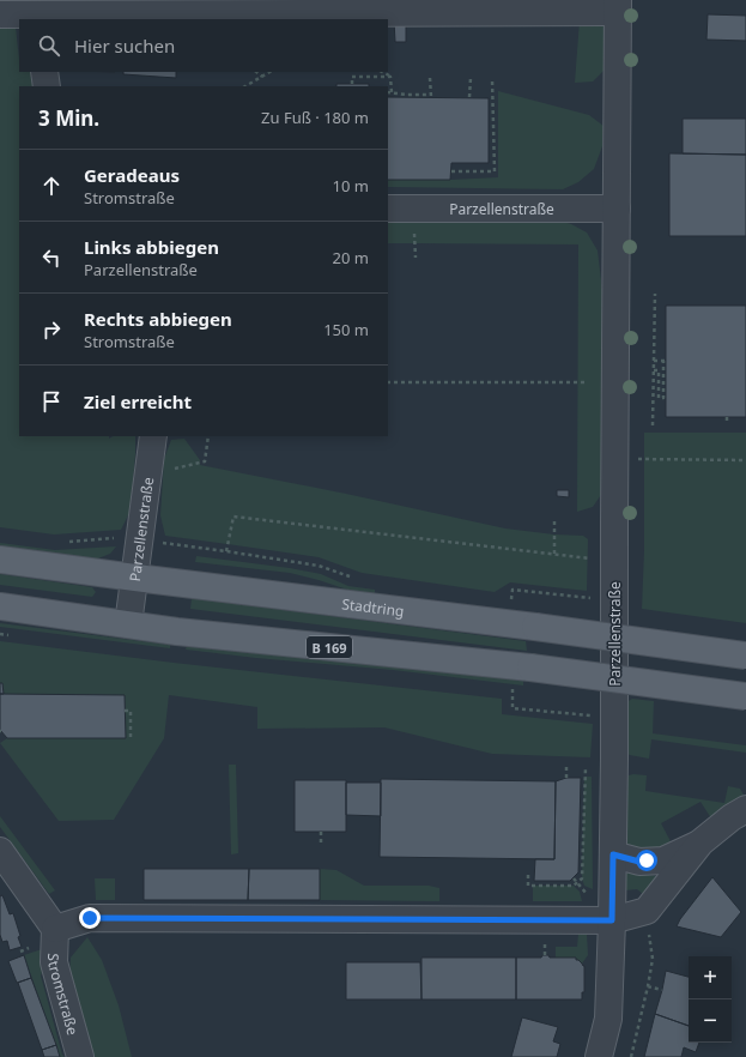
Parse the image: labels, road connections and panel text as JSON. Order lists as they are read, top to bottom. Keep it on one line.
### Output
{"streets":{"main road":["Stadtring","B 169"],"street":["Parzellenstraße","Stromstraße"]},"crossings":[["Parzellenstraße","Stadtring"],["Parzellenstraße","B 169"]],"page":{"search":"Hier suchen","heading":["3 Min.","Zu Fuß · 180 m"],"list":[["Geradeaus","Stromstraße","10 m"],["Links abbiegen","Parzellenstraße","20 m"],["Rechts abbiegen","Stromstraße","150 m"],"Ziel erreicht"],"map_buttons":["+","−"]}}
